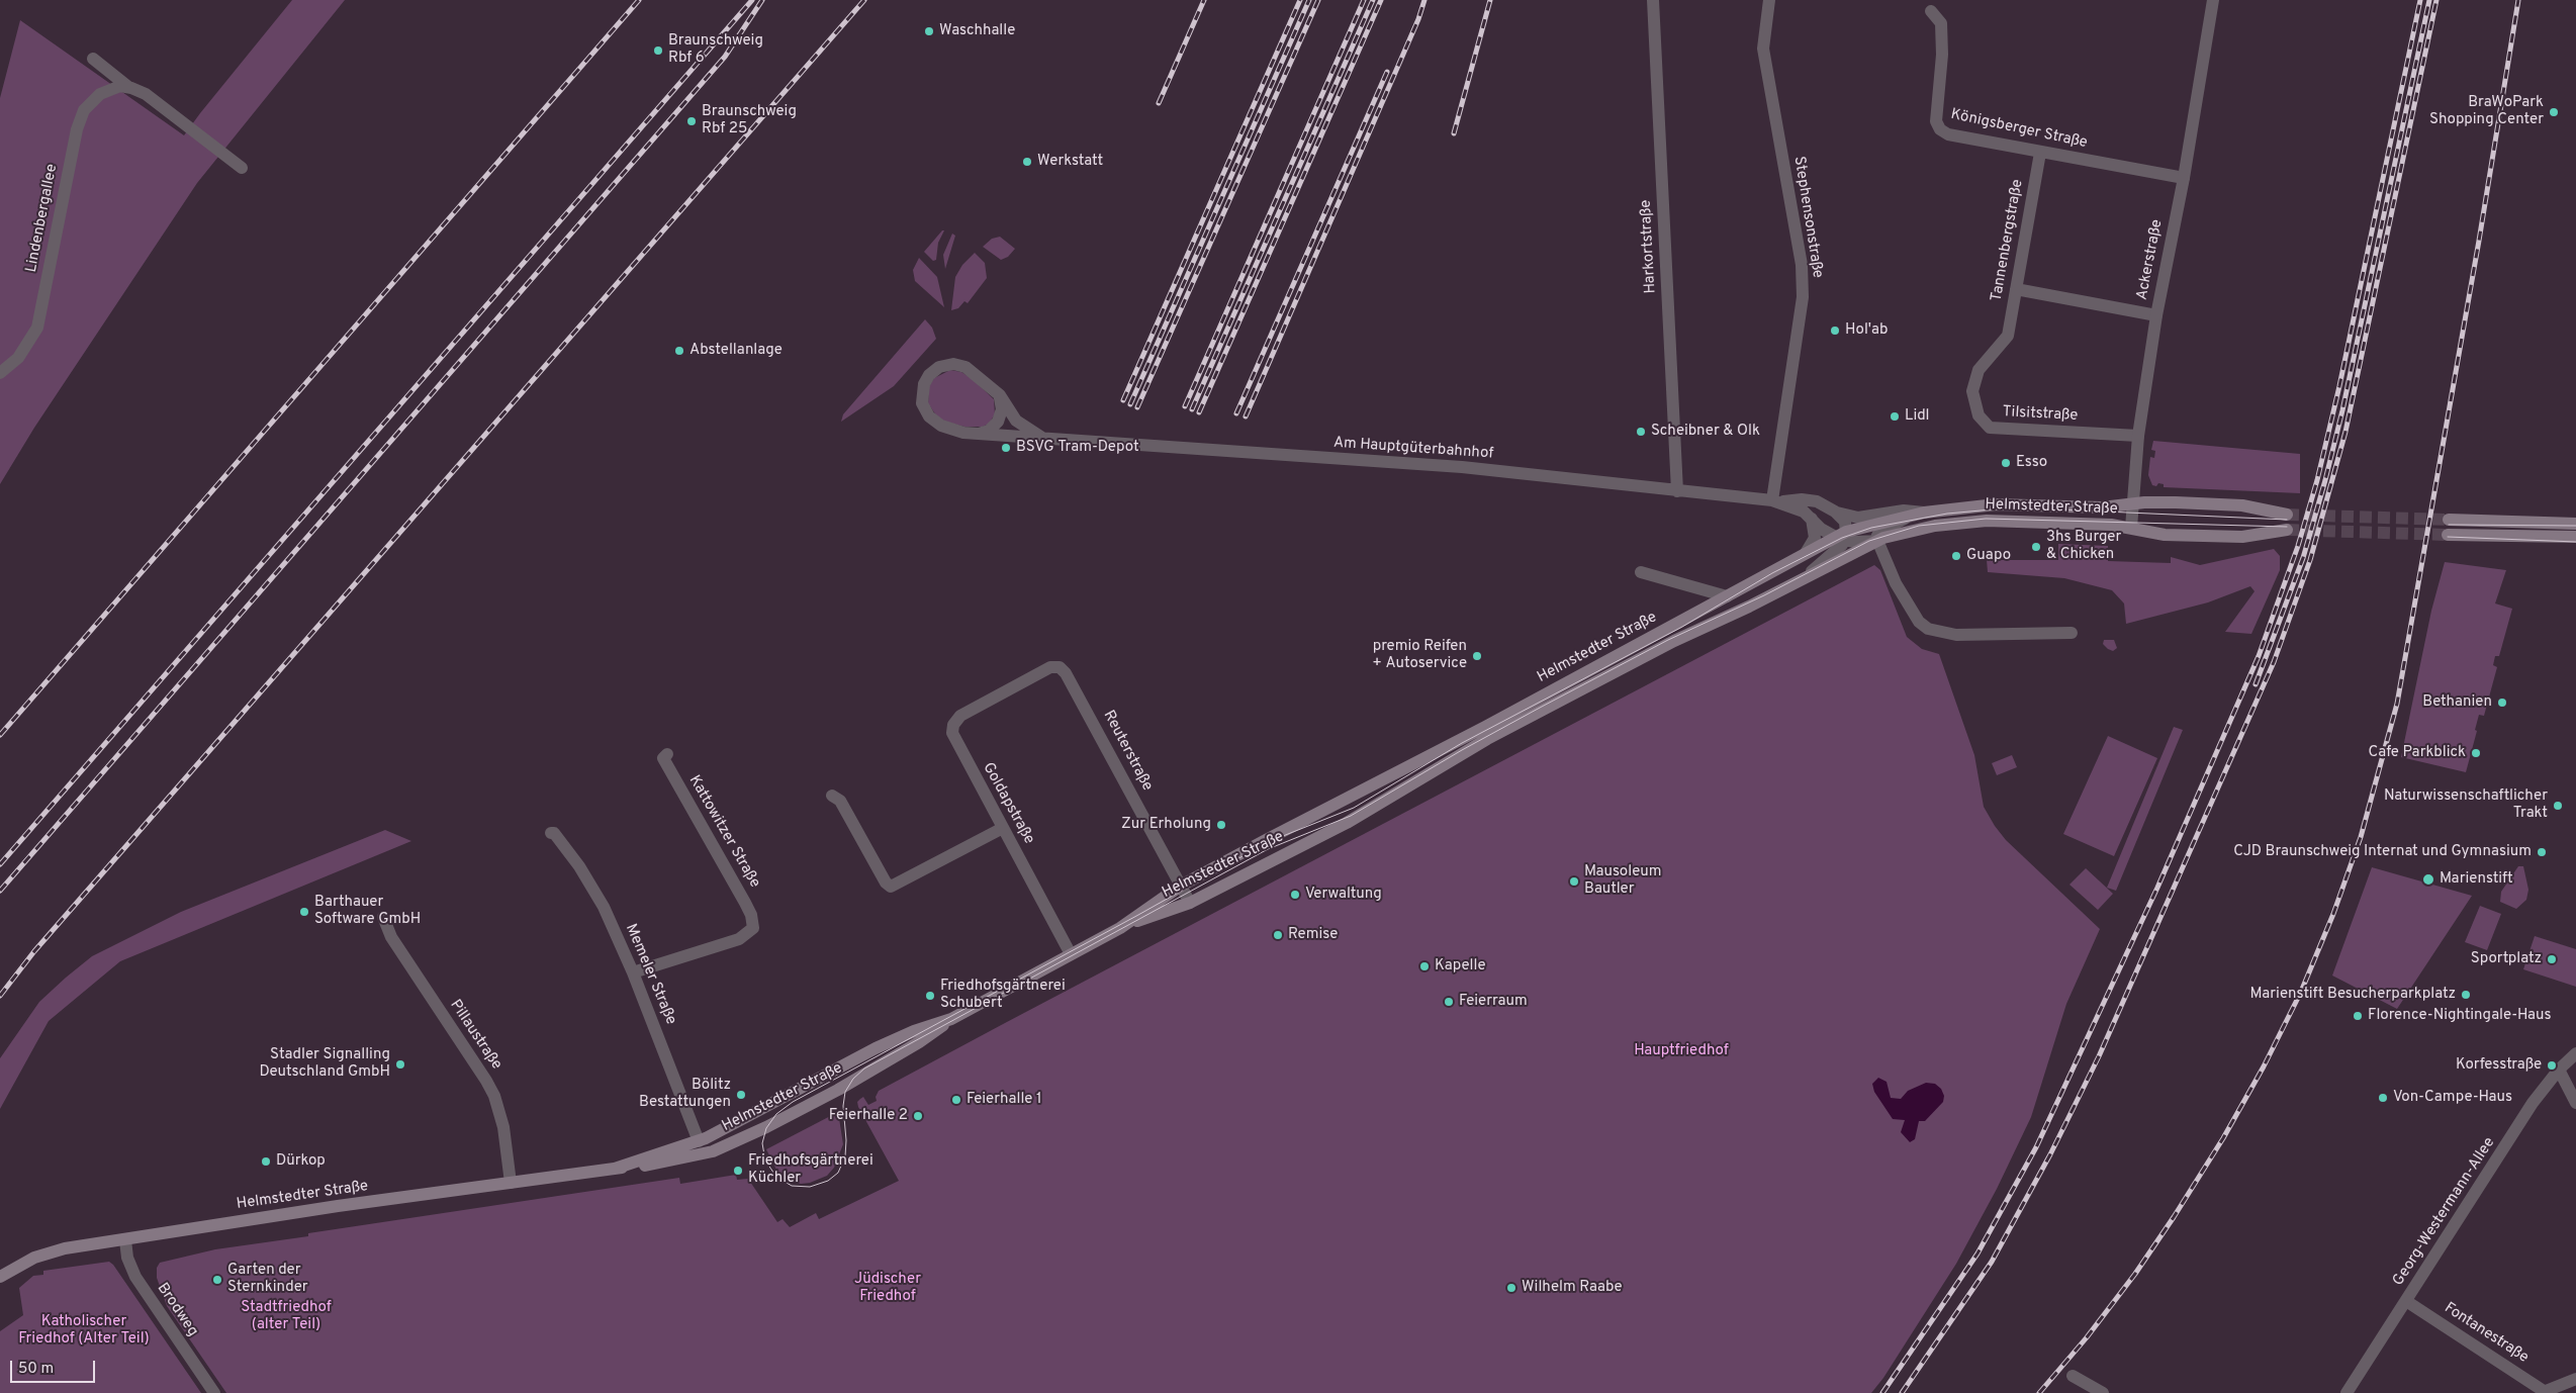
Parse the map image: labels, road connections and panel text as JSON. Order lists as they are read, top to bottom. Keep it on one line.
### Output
{"streets":{"main road":["Helmstedter Straße"],"street":["Königsberger Straße","Stephensonstraße","Lindenbergallee","Tannenbergstraße","Harkortstraße","Ackerstraße","Tilsitstraße","Am Hauptgüterbahnhof","Reuterstraße","Goldapstraße","Kattowitzer Straße","Memeler Straße","Pillaustraße","Georg-Westermann-Allee","Brodweg","Fontanestraße"]},"crossings":[["Königsberger Straße","Tannenbergstraße"],["Königsberger Straße","Ackerstraße"],["Stephensonstraße","Am Hauptgüterbahnhof"],["Tannenbergstraße","Tilsitstraße"],["Harkortstraße","Am Hauptgüterbahnhof"],["Ackerstraße","Tilsitstraße"],["Ackerstraße","Helmstedter Straße"],["Am Hauptgüterbahnhof","Helmstedter Straße"],["Helmstedter Straße","Reuterstraße"],["Helmstedter Straße","Goldapstraße"],["Helmstedter Straße","Memeler Straße"],["Helmstedter Straße","Pillaustraße"],["Helmstedter Straße","Brodweg"],["Reuterstraße","Goldapstraße"],["Kattowitzer Straße","Memeler Straße"],["Georg-Westermann-Allee","Fontanestraße"]],"parks":["Hauptfriedhof","Jüdischer Friedhof","Stadtfriedhof (alter Teil)","Katholischer Friedhof (Alter Teil)"],"places":["Waschhalle","Braunschweig Rbf 6","BraWoPark Shopping Center","Braunschweig Rbf 25","Werkstatt","Hol'ab","Abstellanlage","Lidl","Scheibner & Olk","BSVG Tram-Depot","Esso","3hs Burger & Chicken","Guapo","premio Reifen + Autoservice","Bethanien","Cafe Parkblick","Naturwissenschaftlicher Trakt","Zur Erholung","CJD Braunschweig Internat und Gymnasium","Marienstift","Mausoleum Bautler","Verwaltung","Barthauer Software GmbH","Remise","Sportplatz","Kapelle","Marienstift Besucherparkplatz","Friedhofsgärtnerei Schubert","Feierraum","Florence-Nightingale-Haus","Stadler Signalling Deutschland GmbH","Korfesstraße","Bölitz Bestattungen","Von-Campe-Haus","Feierhalle 1","Feierhalle 2","Dürkop","Friedhofsgärtnerei Küchler","Garten der Sternkinder","Wilhelm Raabe"],"scale_bar":"50 m"}
